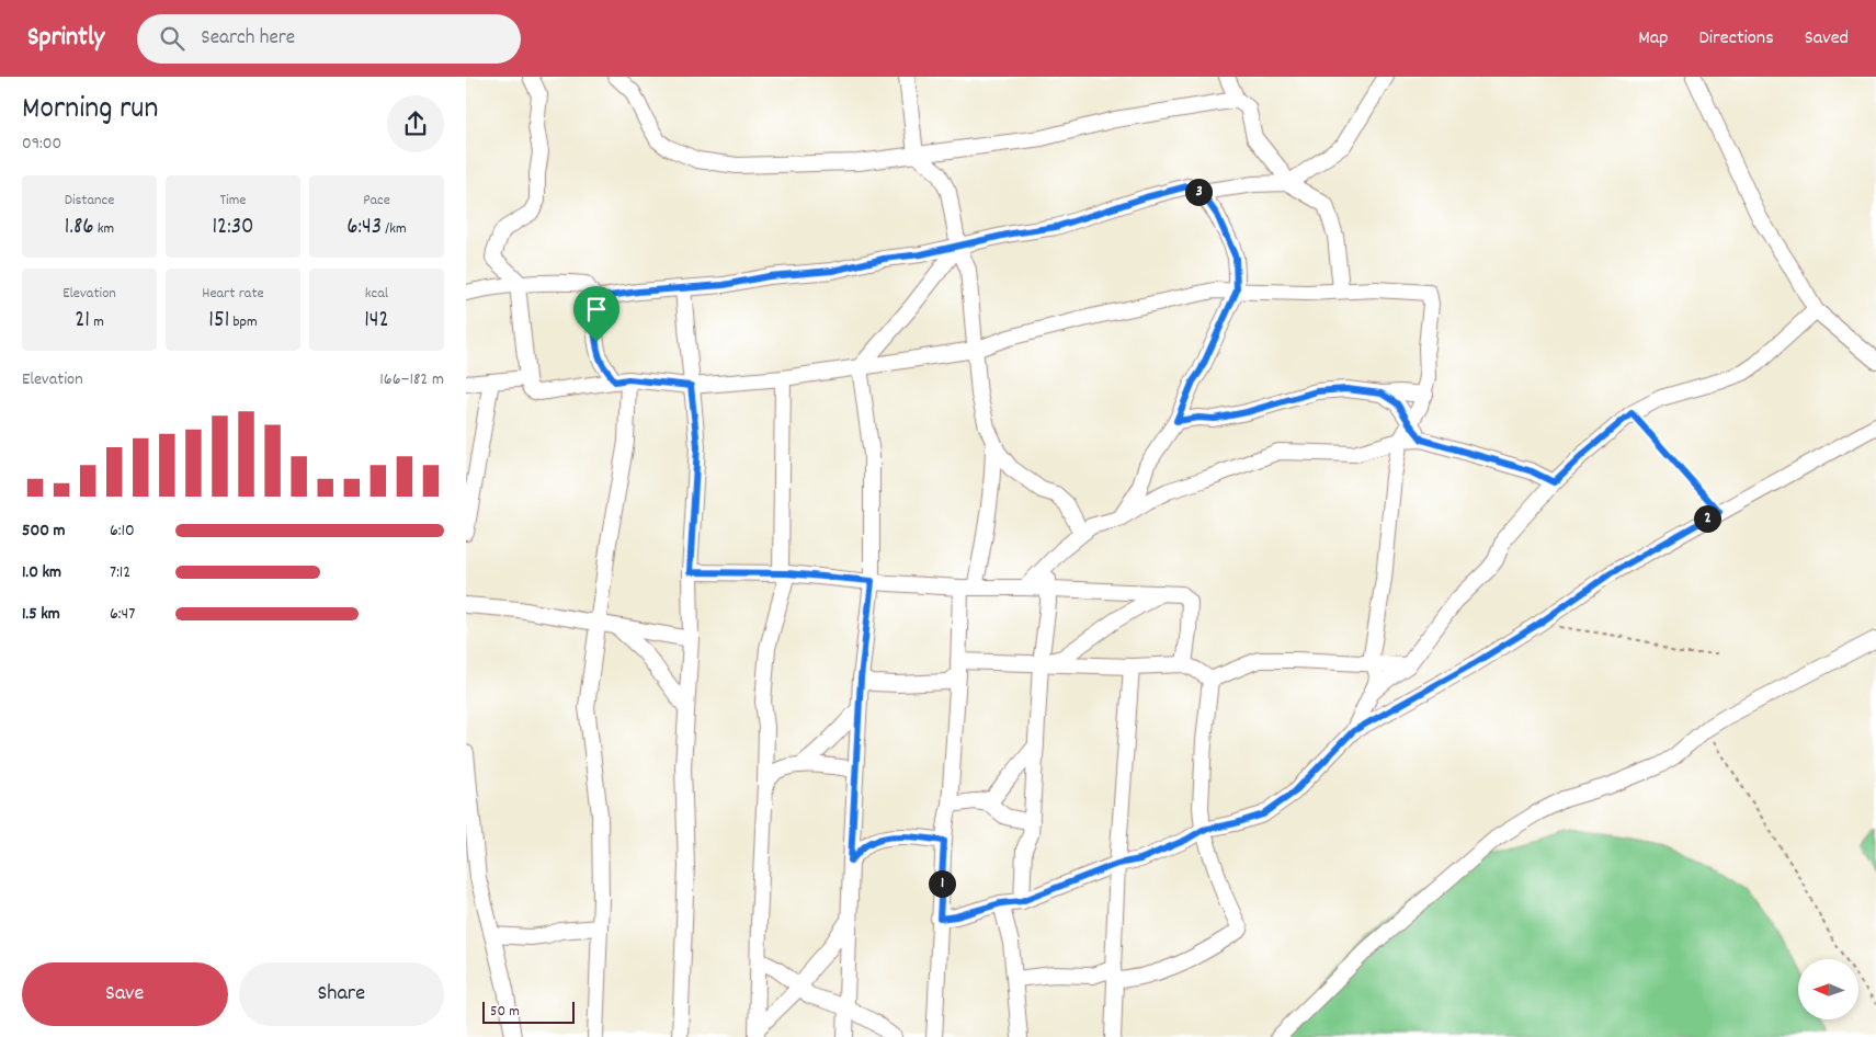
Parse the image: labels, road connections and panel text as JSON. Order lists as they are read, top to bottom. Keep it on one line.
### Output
{"scale_bar":"50 m","north":"left","page":{"header":"Sprintly","search":"Search here","nav":["Map","Directions","Saved"],"heading":["Morning run","09:00"],"stats":[["Distance","1.86 km"],["Time","12:30"],["Pace","6:43 /km"],["Elevation","21 m"],["Heart rate","151 bpm"],["kcal","142"]],"pins":["3","2","1"],"chart":["Elevation","166–182 m"],"list":[{"name":"500 m","note":"6:10"},{"name":"1.0 km","note":"7:12"},{"name":"1.5 km","note":"6:47"}],"buttons":["Save","Share"],"scale":"50 m"}}
